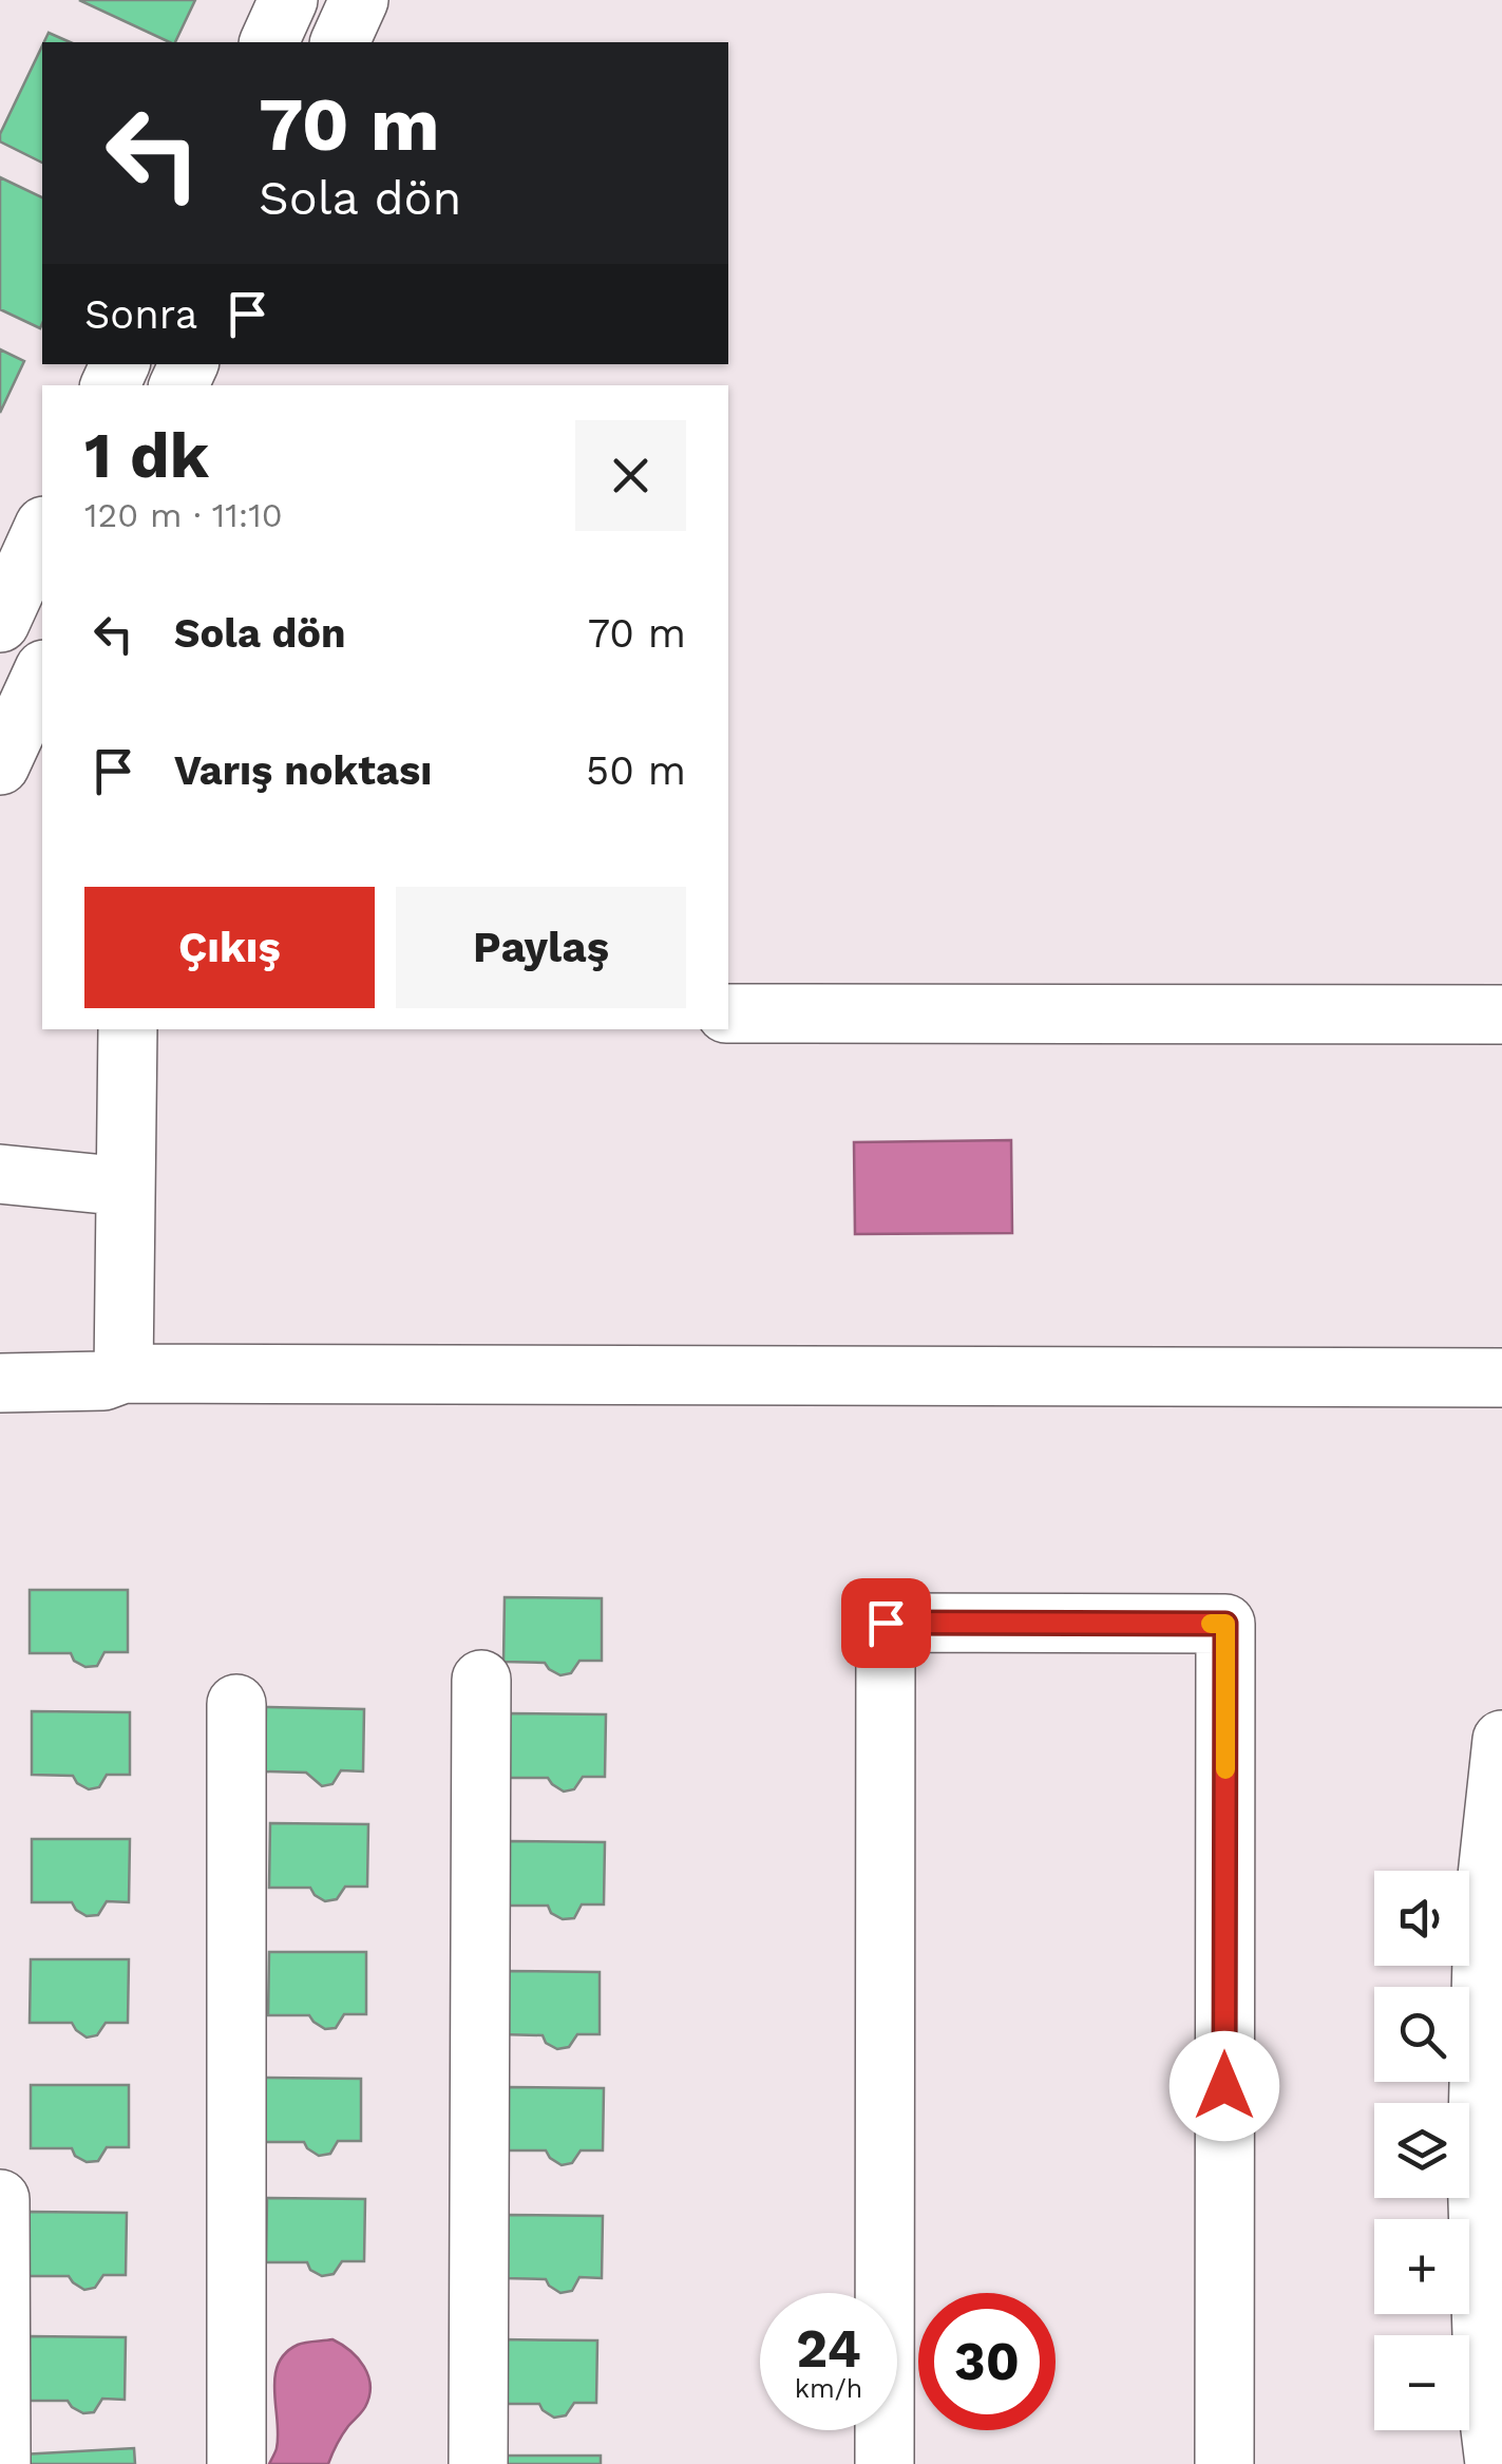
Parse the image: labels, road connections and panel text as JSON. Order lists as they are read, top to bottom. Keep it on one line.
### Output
{"page":{"turn":["70 m","Sola dön"],"then":"Sonra","heading":["1 dk","120 m · 11:10"],"list":[{"name":"Sola dön","value":"70 m"},{"name":"Varış noktası","value":"50 m"}],"buttons":["Çıkış","Paylaş"],"map_buttons":["+","−"],"speed":"24 km/h","limit":"30"}}
